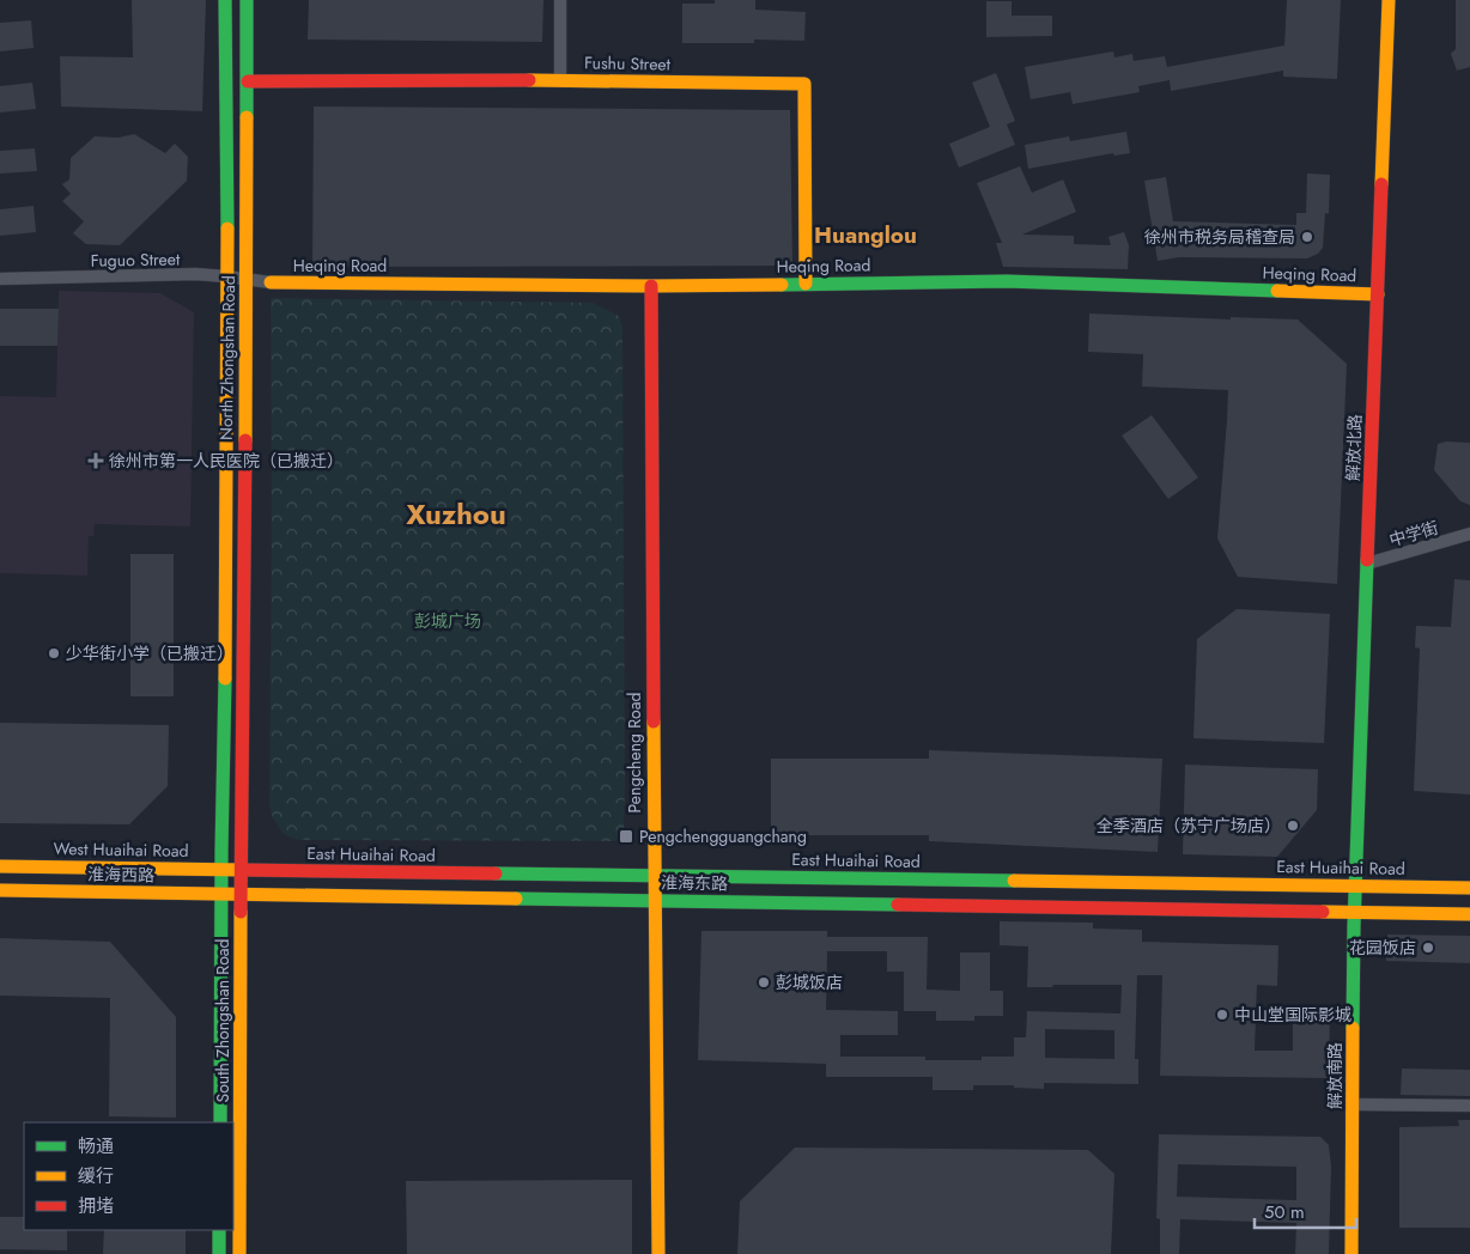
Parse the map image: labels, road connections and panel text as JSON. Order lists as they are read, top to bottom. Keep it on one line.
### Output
{"streets":{"main road":["Fushu Street","Heqing Road","North Zhongshan Road","解放北路","Pengcheng Road","West Huaihai Road","East Huaihai Road","淮海西路","淮海东路","South Zhongshan Road","解放南路"],"street":["Fuguo Street","中学街"]},"crossings":[["Fushu Street","Heqing Road"],["Fushu Street","North Zhongshan Road"],["Fuguo Street","Heqing Road"],["Fuguo Street","North Zhongshan Road"],["Heqing Road","解放北路"],["Heqing Road","Pengcheng Road"],["North Zhongshan Road","West Huaihai Road"],["North Zhongshan Road","East Huaihai Road"],["North Zhongshan Road","淮海西路"],["North Zhongshan Road","淮海东路"],["North Zhongshan Road","South Zhongshan Road"],["解放北路","中学街"],["解放北路","East Huaihai Road"],["解放北路","解放南路"],["Pengcheng Road","East Huaihai Road"],["Pengcheng Road","淮海东路"],["West Huaihai Road","East Huaihai Road"],["East Huaihai Road","解放南路"],["淮海西路","淮海东路"],["淮海西路","South Zhongshan Road"],["淮海东路","South Zhongshan Road"],["淮海东路","解放南路"]],"districts":["Huanglou","Xuzhou"],"parks":["彭城广场"],"places":{"other":["徐州市税务局稽查局","少华街小学（已搬迁）","全季酒店（苏宁广场店）","花园饭店","彭城饭店","中山堂国际影城"],"health":["徐州市第一人民医院（已搬迁）"],"transit":["Pengchengguangchang"]},"legend":["畅通","缓行","拥堵"],"scale_bar":"50 m"}
